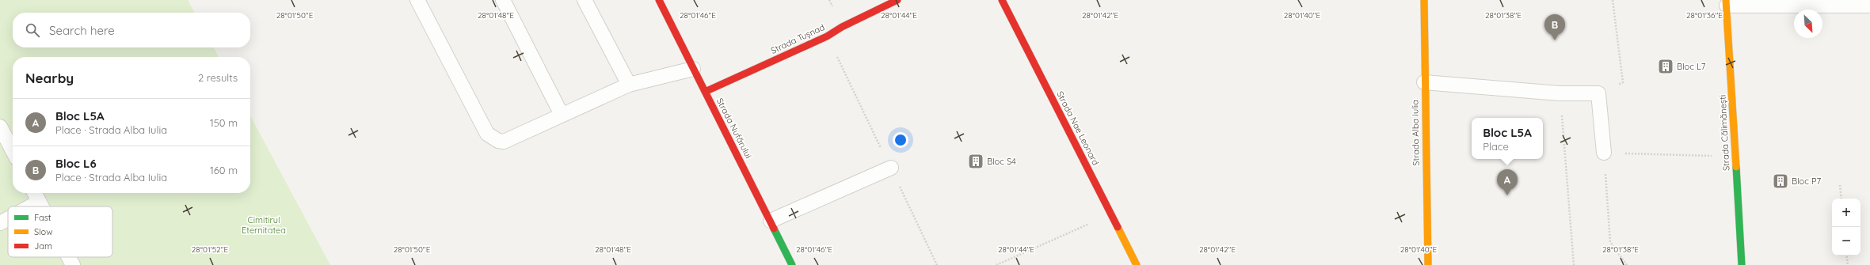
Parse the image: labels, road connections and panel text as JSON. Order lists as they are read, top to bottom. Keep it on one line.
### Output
{"streets":{"street":["Strada Tușnad","Strada Nufărului","Strada Nae Leonard","Strada Alba Iulia","Strada Călimănești"]},"crossings":[["Strada Tușnad","Strada Nufărului"]],"parks":["Cimitirul Eternitatea"],"places":{"building":["Bloc L7","Bloc S4","Bloc P7"]},"legend":["Fast","Slow","Jam"],"north":"bottom right","page":{"search":"Search here","pins":["B","A"],"heading":["Nearby","2 results"],"list":[{"mark":"A","name":"Bloc L5A","note":"Place · Strada Alba Iulia","value":"150 m"},{"mark":"B","name":"Bloc L6","note":"Place · Strada Alba Iulia","value":"160 m"}],"popup":["Bloc L5A","Place"],"map_buttons":["+","−"]},"coordinates":["28°01'38\"E","28°01'36\"E","28°01'50\"E","28°01'48\"E","28°01'46\"E","28°01'44\"E","28°01'42\"E","28°01'40\"E","28°01'52\"E"]}
